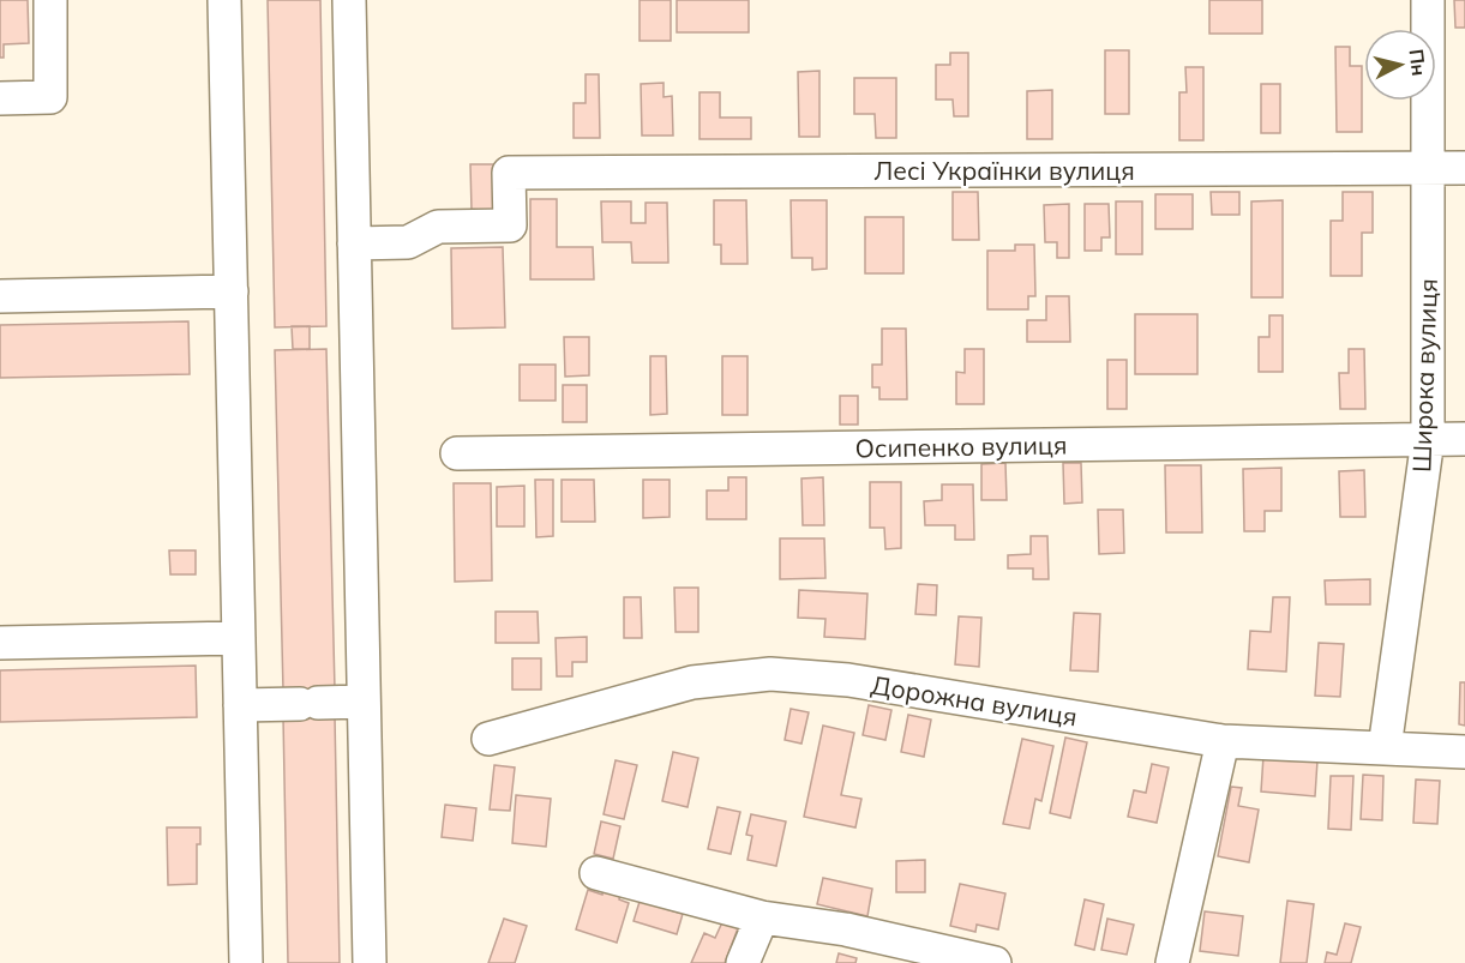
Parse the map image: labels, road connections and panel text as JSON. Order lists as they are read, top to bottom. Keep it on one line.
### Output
{"streets":{"street":["Лесі Українки вулиця","Широка вулиця","Осипенко вулиця","Дорожна вулиця"]},"crossings":[["Лесі Українки вулиця","Широка вулиця"],["Широка вулиця","Осипенко вулиця"],["Широка вулиця","Дорожна вулиця"]],"north":"right"}
